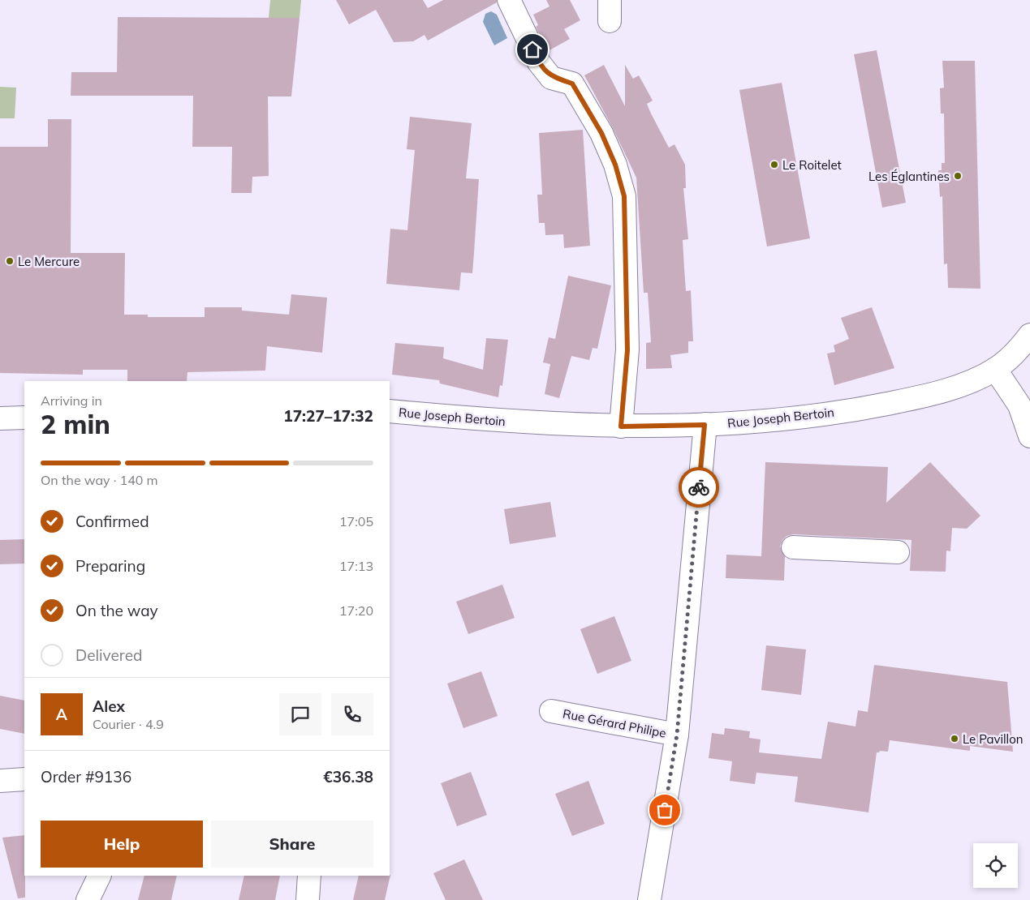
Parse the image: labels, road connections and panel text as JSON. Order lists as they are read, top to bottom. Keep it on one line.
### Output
{"streets":{"street":["Rue Joseph Bertoin","Rue Gérard Philipe"]},"crossings":[["Rue Joseph Bertoin","Rue Gérard Philipe"]],"places":["Le Roitelet","Les Églantines","Le Mercure","Le Pavillon"],"page":{"heading":["2 min","Arriving in","17:27–17:32"],"panel":["Alex","Courier · 4.9","Order #9136","€36.38"],"bar":"On the way · 140 m","list":[["Confirmed","17:05"],["Preparing","17:13"],["On the way","17:20"],"Delivered"],"round":"A","buttons":["Help","Share"]}}
